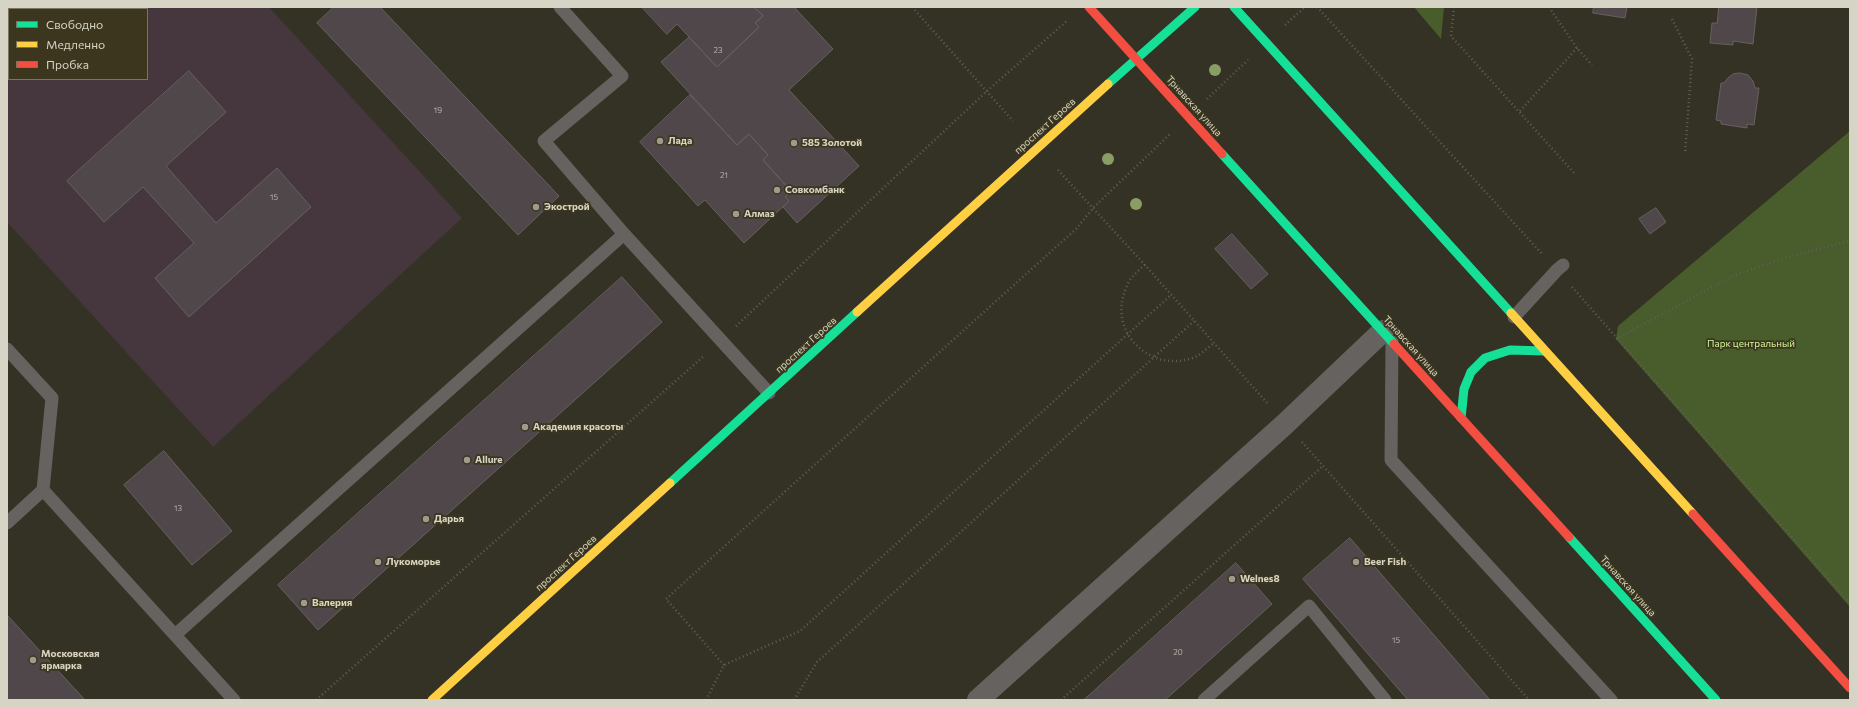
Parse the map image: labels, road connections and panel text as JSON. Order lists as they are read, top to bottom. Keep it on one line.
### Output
{"streets":{"main road":["Трнавская улица","проспект Героев"]},"crossings":[["Трнавская улица","проспект Героев"]],"parks":["Парк центральный"],"places":["Лада","585 Золотой","Совкомбанк","Экострой","Алмаз","Академия красоты","Allure","Дарья","Лукоморье","Beer Fish","Welnes8","Валерия","Московская ярмарка"],"house_numbers":["23","19","21","15","13","15","20"],"legend":["Свободно","Медленно","Пробка"]}
